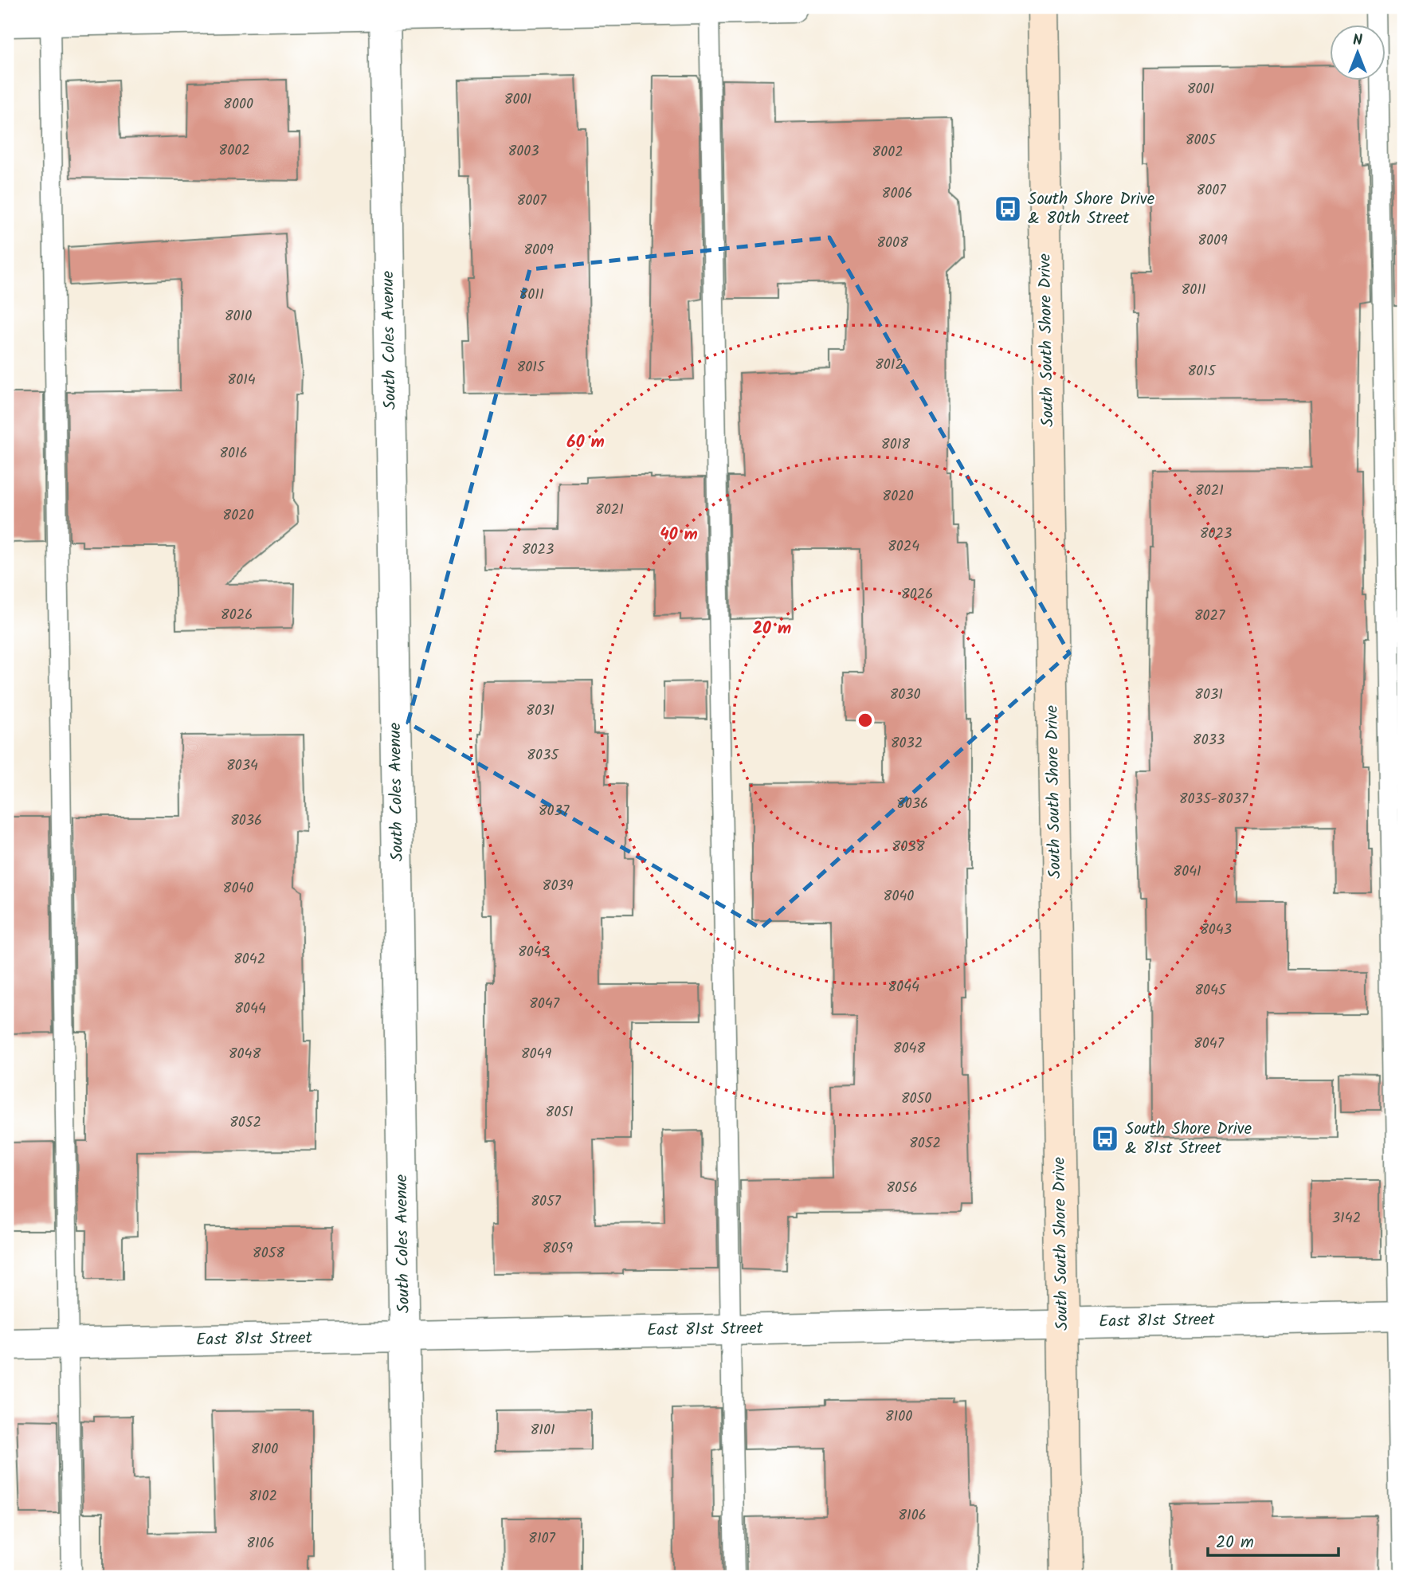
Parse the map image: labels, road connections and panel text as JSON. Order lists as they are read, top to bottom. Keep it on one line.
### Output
{"streets":{"street":["South Coles Avenue","South South Shore Drive","East 81st Street"]},"crossings":[["South Coles Avenue","East 81st Street"],["South South Shore Drive","East 81st Street"]],"places":{"bus stop":["South Shore Drive & 80th Street","South Shore Drive & 81st Street"]},"house_numbers":["8001","8001","8000","8005","8002","8003","8002","8007","8006","8007","8009","8008","8009","8011","8011","8010","8012","8015","8015","8014","8018","8016","8021","8020","8021","8020","8023","8024","8023","8026","8026","8027","8030","8031","8031","8033","8032","8035","8034","8035-8037","8036","8037","8036","8038","8041","8039","8040","8040","8043","8043","8042","8044","8045","8047","8044","8047","8048","8048","8049","8050","8051","8052","8052","8056","8057","3142","8059","8058","8100","8101","8100","8102","8106","8107","8106"],"scale_bar":"20 m","north":"top","rings":["60 m","40 m","20 m"]}
